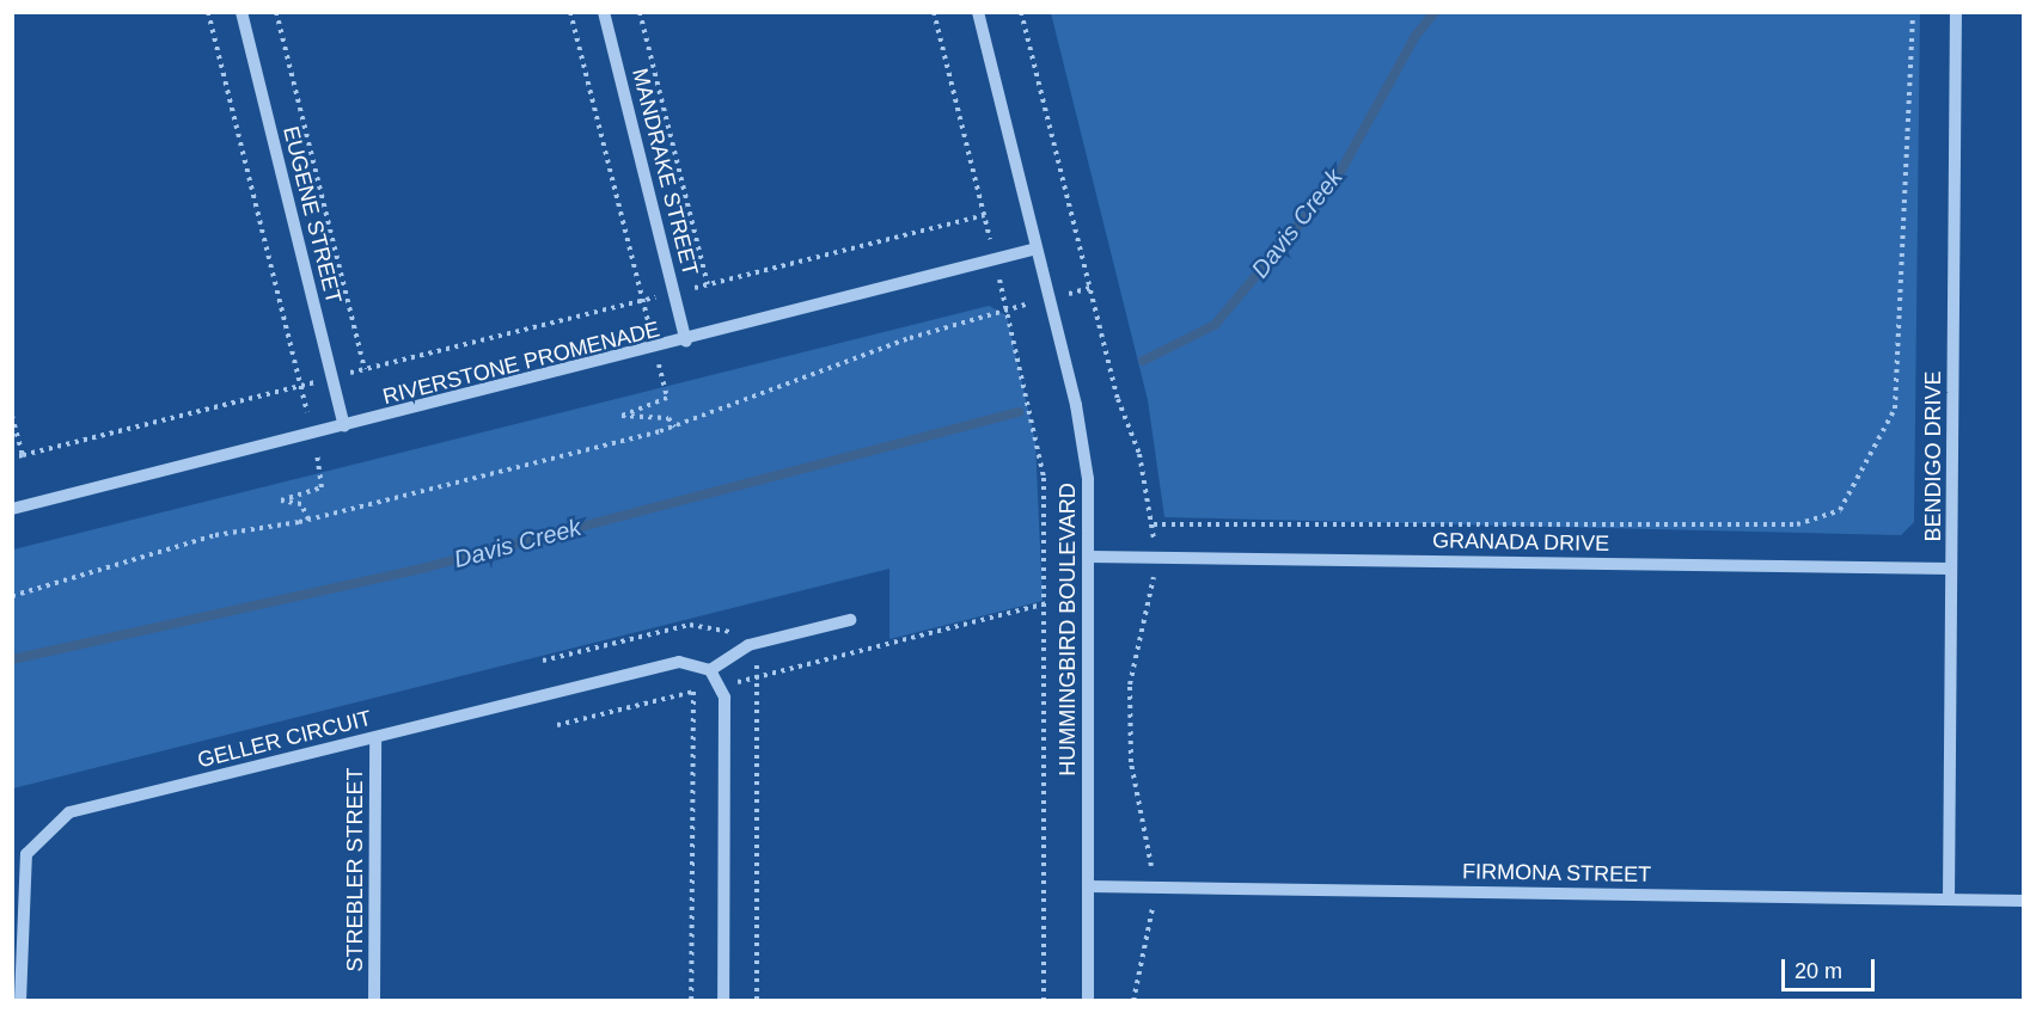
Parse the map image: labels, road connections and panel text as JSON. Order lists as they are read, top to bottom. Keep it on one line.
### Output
{"streets":{"street":["MANDRAKE STREET","EUGENE STREET","RIVERSTONE PROMENADE","BENDIGO DRIVE","GRANADA DRIVE","HUMMINGBIRD BOULEVARD","GELLER CIRCUIT","STREBLER STREET","FIRMONA STREET"]},"crossings":[["MANDRAKE STREET","RIVERSTONE PROMENADE"],["EUGENE STREET","RIVERSTONE PROMENADE"],["RIVERSTONE PROMENADE","HUMMINGBIRD BOULEVARD"],["BENDIGO DRIVE","GRANADA DRIVE"],["BENDIGO DRIVE","FIRMONA STREET"],["GRANADA DRIVE","HUMMINGBIRD BOULEVARD"],["HUMMINGBIRD BOULEVARD","FIRMONA STREET"],["GELLER CIRCUIT","STREBLER STREET"]],"water":["Davis Creek"],"scale_bar":"20 m"}
